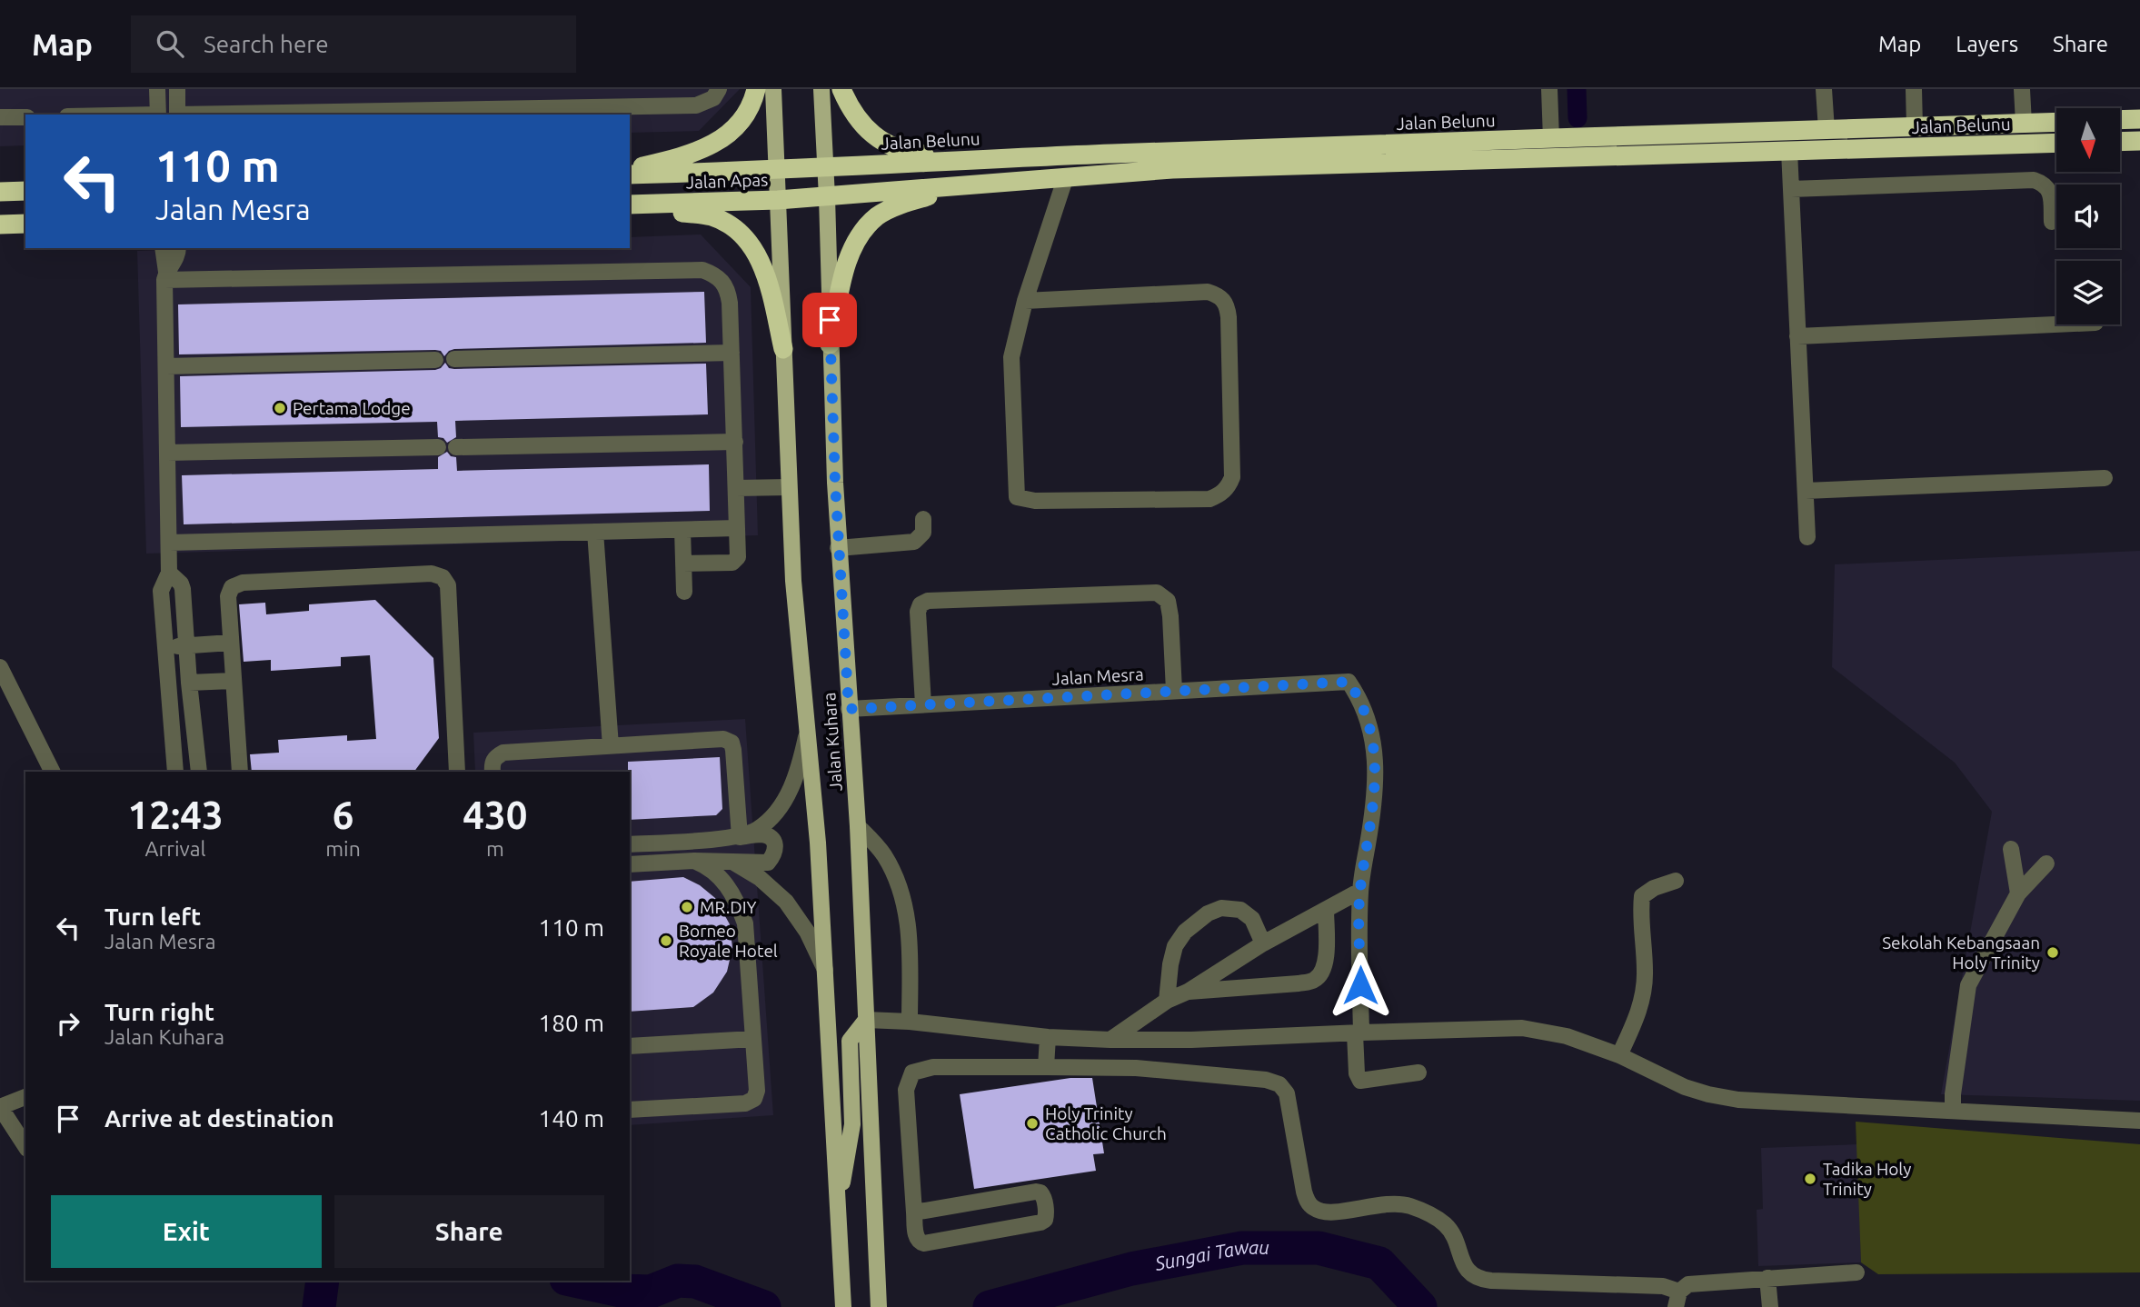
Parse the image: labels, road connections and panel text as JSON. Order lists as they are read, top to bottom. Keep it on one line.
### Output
{"streets":{"highway":["Jalan Belunu","Jalan Apas"],"main road":["Jalan Kuhara"],"street":["Jalan Mesra"]},"crossings":[["Jalan Belunu","Jalan Apas"],["Jalan Belunu","Jalan Kuhara"],["Jalan Apas","Jalan Kuhara"],["Jalan Mesra","Jalan Kuhara"]],"water":["Sungai Tawau"],"places":["Pertama Lodge","MR.DIY","Borneo Royale Hotel","Sekolah Kebangsaan Holy Trinity","Holy Trinity Catholic Church","Tadika Holy Trinity"],"north":"bottom","page":{"header":"Map","search":"Search here","nav":["Map","Layers","Share"],"turn":["110 m","Jalan Mesra"],"eta":["12:43","Arrival","6","min","430","m"],"list":[{"name":"Turn left","note":"Jalan Mesra","value":"110 m"},{"name":"Turn right","note":"Jalan Kuhara","value":"180 m"},{"name":"Arrive at destination","value":"140 m"}],"buttons":["Exit","Share"]}}
